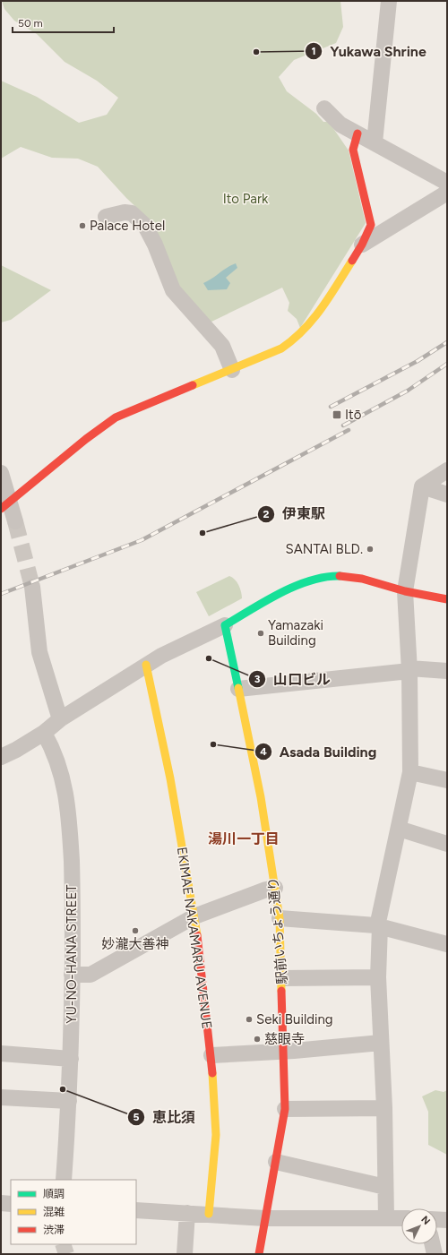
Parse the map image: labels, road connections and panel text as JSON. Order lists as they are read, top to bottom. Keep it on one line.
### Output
{"streets":{"street":["駅前いちょう通り","EKIMAE NAKAMARU AVENUE","YU-NO-HANA STREET"]},"districts":["湯川一丁目"],"parks":["Ito Park"],"places":{"other":["Yukawa Shrine","Palace Hotel","伊東駅","SANTAI BLD.","Yamazaki Building","山口ビル","Asada Building","妙瀧大善神","Seki Building","慈眼寺","恵比須"],"transit":["Itō"]},"legend":["順調","混雑","渋滞"],"scale_bar":"50 m","north":"top right"}
